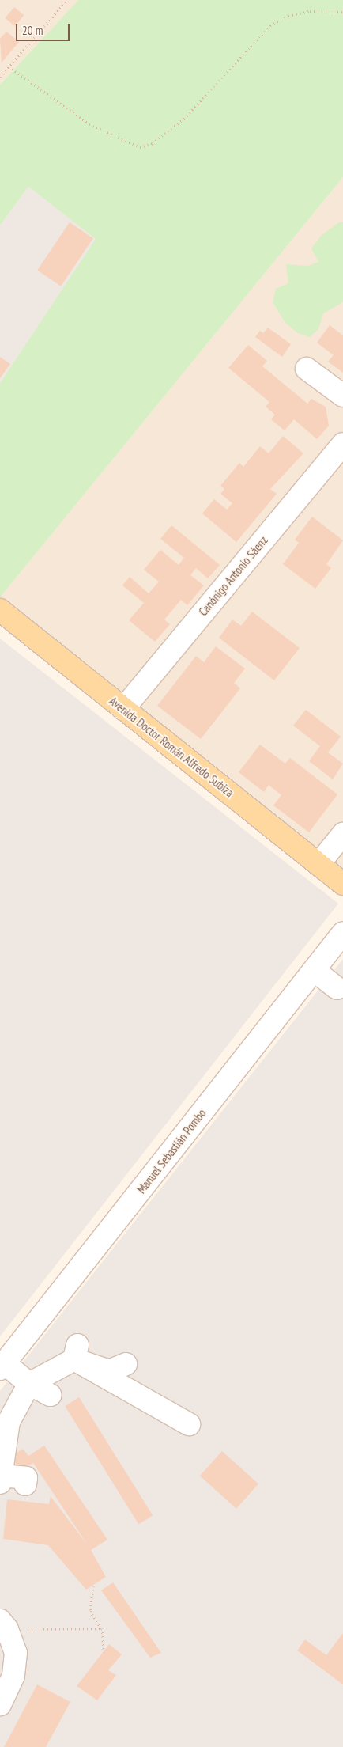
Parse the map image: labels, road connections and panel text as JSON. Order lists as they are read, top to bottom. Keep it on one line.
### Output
{"streets":{"main road":["Avenida Doctor Román Alfredo Subiza"],"street":["Canónigo Antonio Sáenz","Manuel Sebastián Pombo"]},"crossings":[["Canónigo Antonio Sáenz","Avenida Doctor Román Alfredo Subiza"]],"scale_bar":"20 m"}
